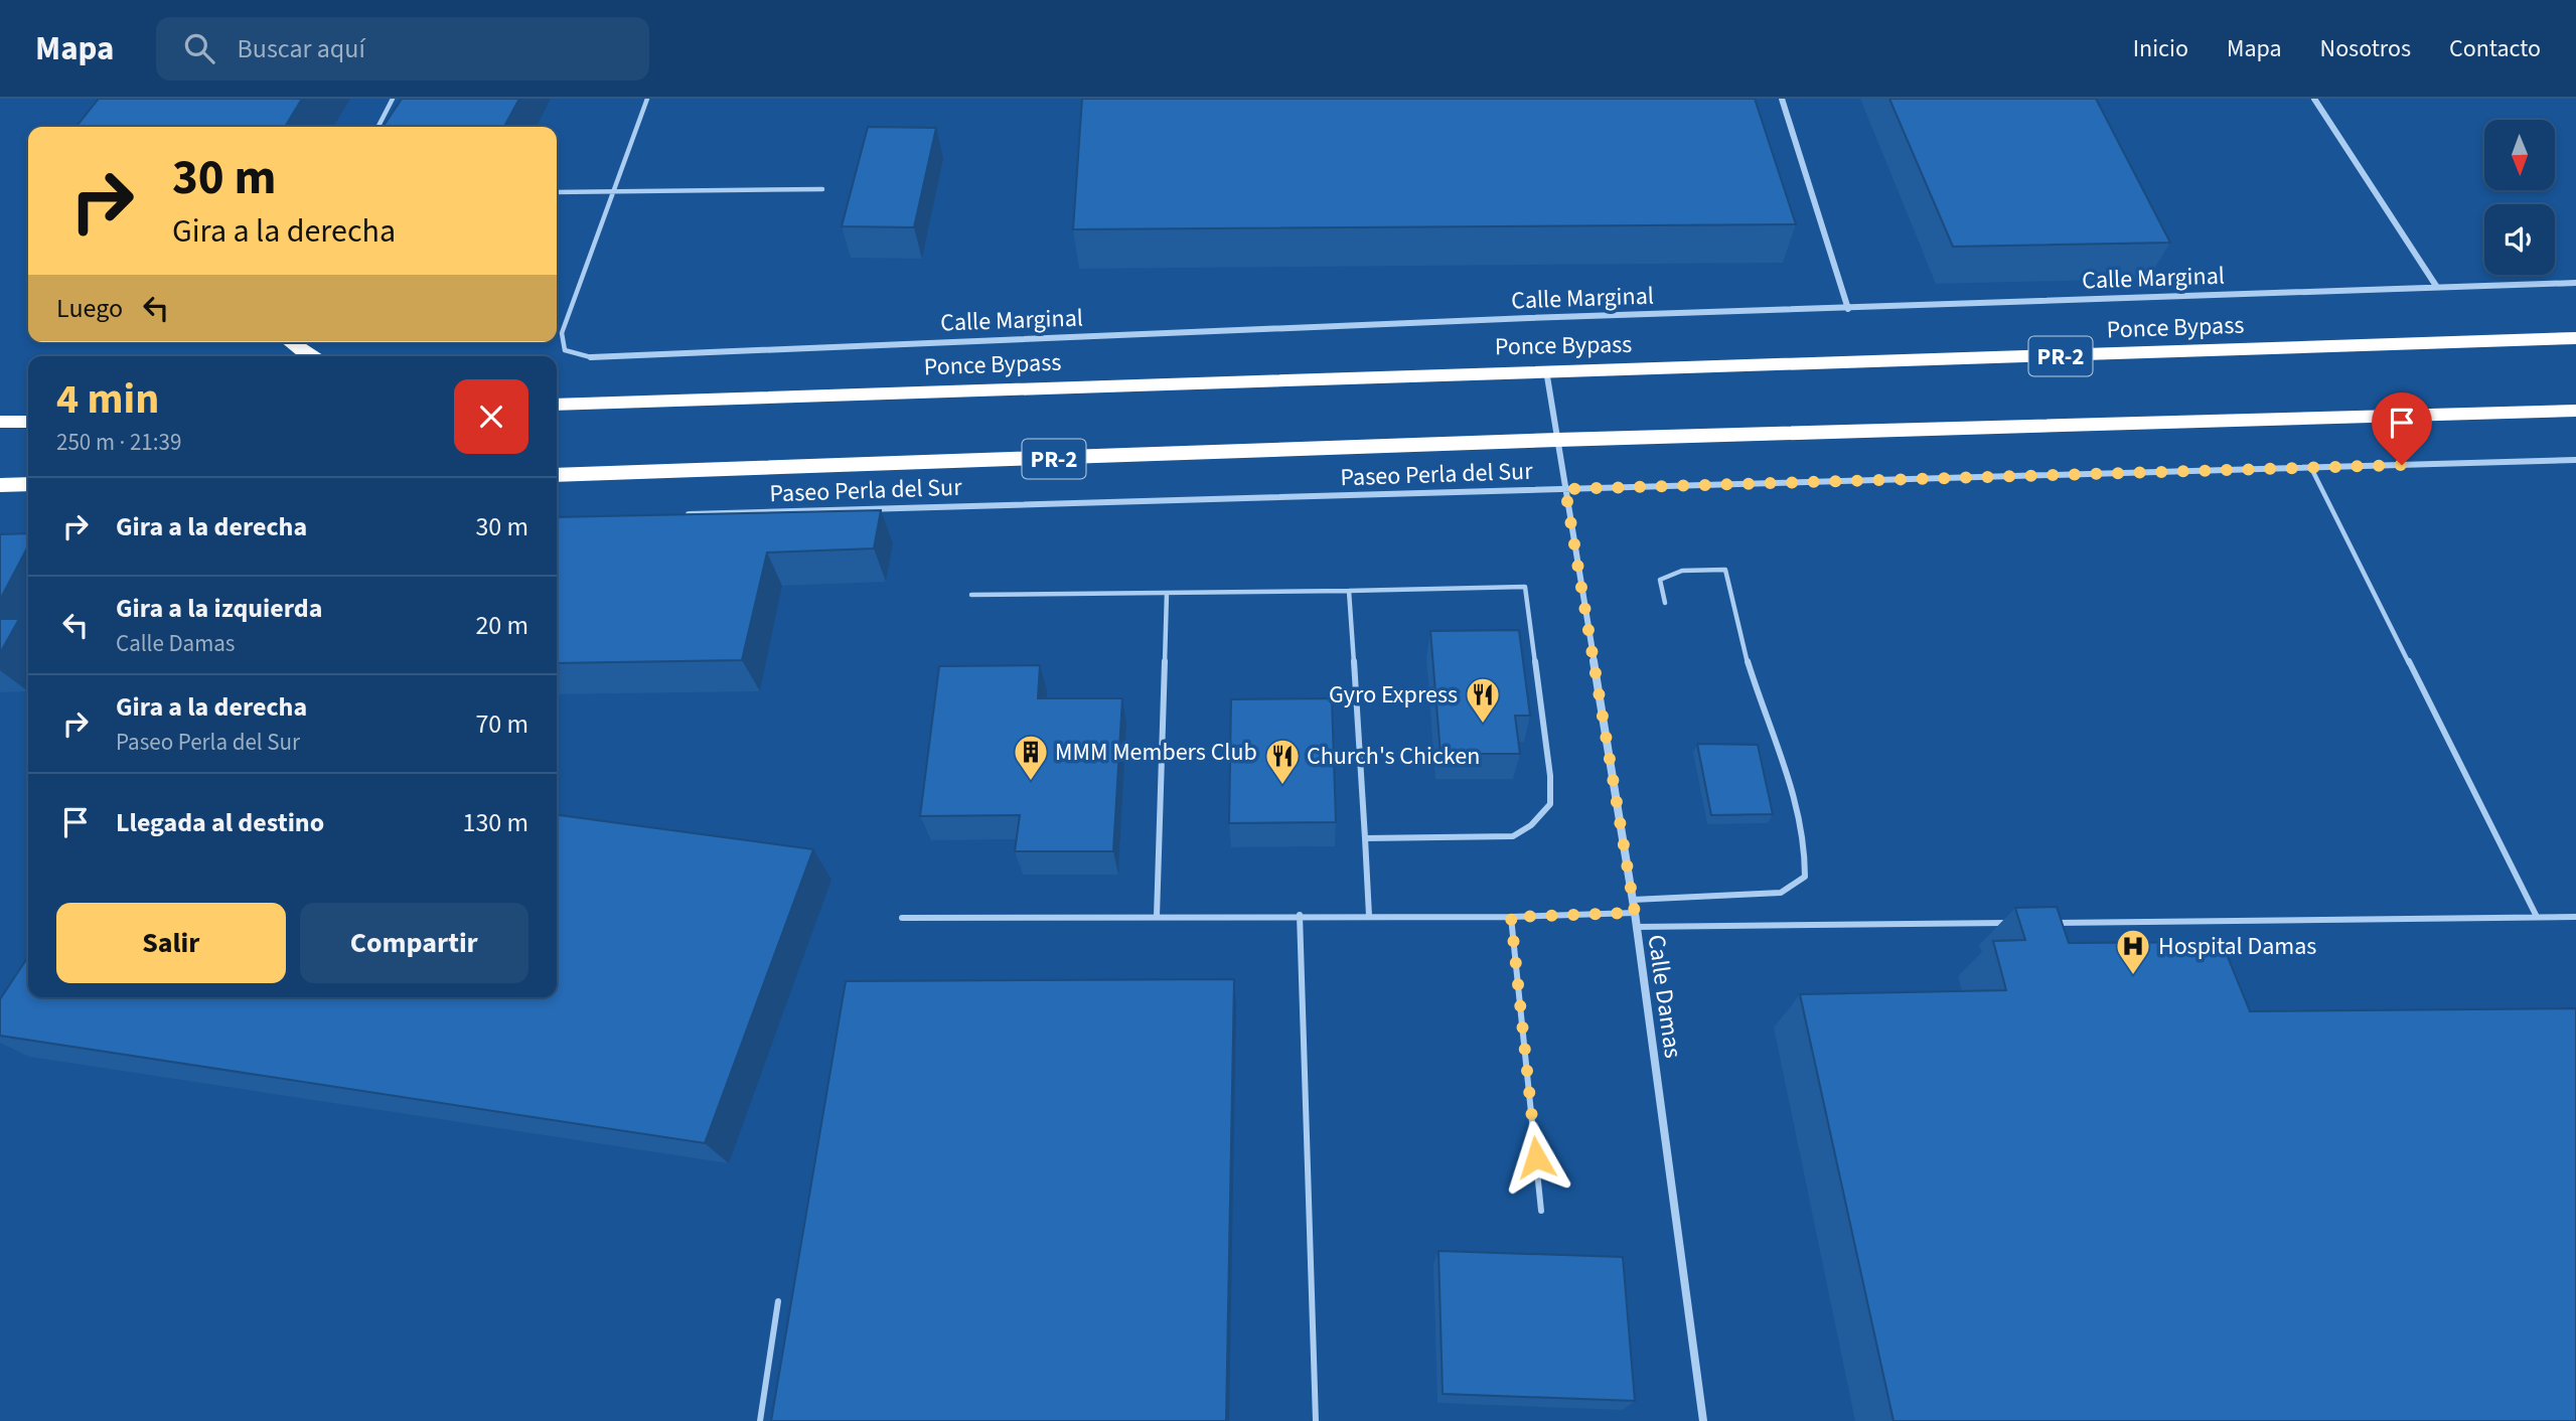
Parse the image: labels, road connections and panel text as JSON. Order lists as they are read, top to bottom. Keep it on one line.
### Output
{"streets":{"highway":["Ponce Bypass","PR-2"],"street":["Calle Marginal","Paseo Perla del Sur","Calle Damas"]},"crossings":[["Ponce Bypass","Calle Damas"],["PR-2","Calle Damas"],["Paseo Perla del Sur","Calle Damas"]],"places":{"restaurant":["Gyro Express","Church's Chicken"],"building":["MMM Members Club"],"hospital":["Hospital Damas"]},"north":"bottom","page":{"header":"Mapa","search":"Buscar aquí","nav":["Inicio","Mapa","Nosotros","Contacto"],"turn":["30 m","Gira a la derecha"],"then":"Luego","heading":["4 min","250 m · 21:39"],"list":[{"name":"Gira a la derecha","value":"30 m"},{"name":"Gira a la izquierda","note":"Calle Damas","value":"20 m"},{"name":"Gira a la derecha","note":"Paseo Perla del Sur","value":"70 m"},{"name":"Llegada al destino","value":"130 m"}],"buttons":["Salir","Compartir"]}}
